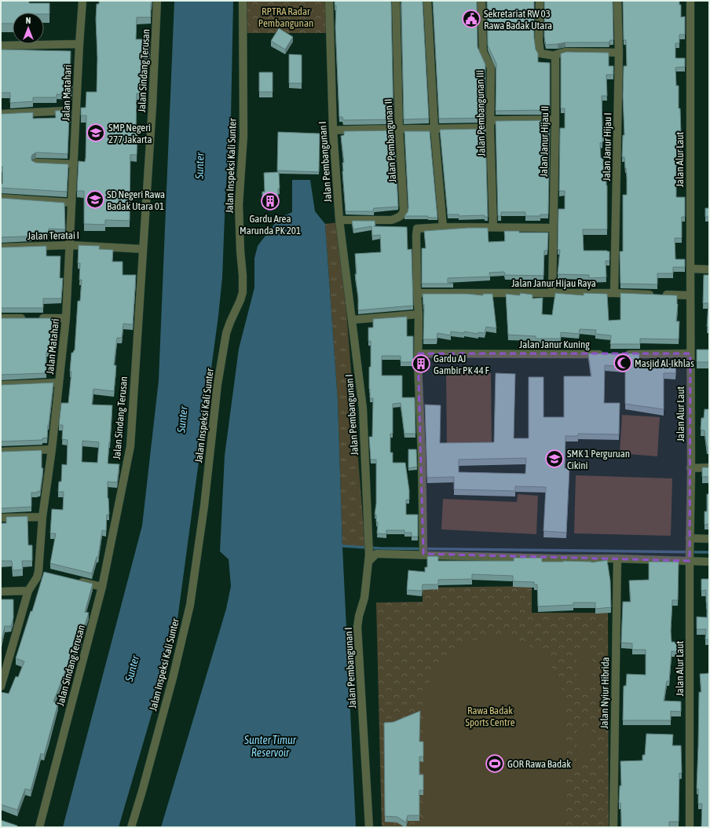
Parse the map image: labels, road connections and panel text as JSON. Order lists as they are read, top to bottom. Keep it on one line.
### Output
{"streets":{"street":["Jalan Sindang Terusan","Jalan Matahari","Jalan Pembangunan III","Jalan Pembangunan II","Jalan Janur Hijau II","Jalan Janur Hijau I","Jalan Alur Laut","Jalan Pembangunan I","Jalan Inspeksi Kali Sunter","Jalan Teratai I","Jalan Janur Hijau Raya","Jalan Janur Kuning","Jalan Nyiur Hibrida"]},"crossings":[["Jalan Sindang Terusan","Jalan Teratai I"],["Jalan Matahari","Jalan Teratai I"],["Jalan Pembangunan II","Jalan Pembangunan I"],["Jalan Janur Hijau II","Jalan Janur Hijau Raya"],["Jalan Janur Hijau I","Jalan Janur Hijau Raya"],["Jalan Alur Laut","Jalan Janur Hijau Raya"]],"water":["Sunter","Sunter Timur Reservoir"],"parks":["RPTRA Radar Pembangunan","Rawa Badak Sports Centre"],"places":{"public building":["Sekretariat RW 03 Rawa Badak Utara"],"school or university":["SMP Negeri 277 Jakarta","SD Negeri Rawa Badak Utara 01","SMK 1 Perguruan Cikini"],"building":["Gardu Area Marunda PK 201","Gardu AJ Gambir PK 44 F"],"mosque":["Masjid Al-Ikhlas"],"sports":["GOR Rawa Badak"]},"north":"top"}
